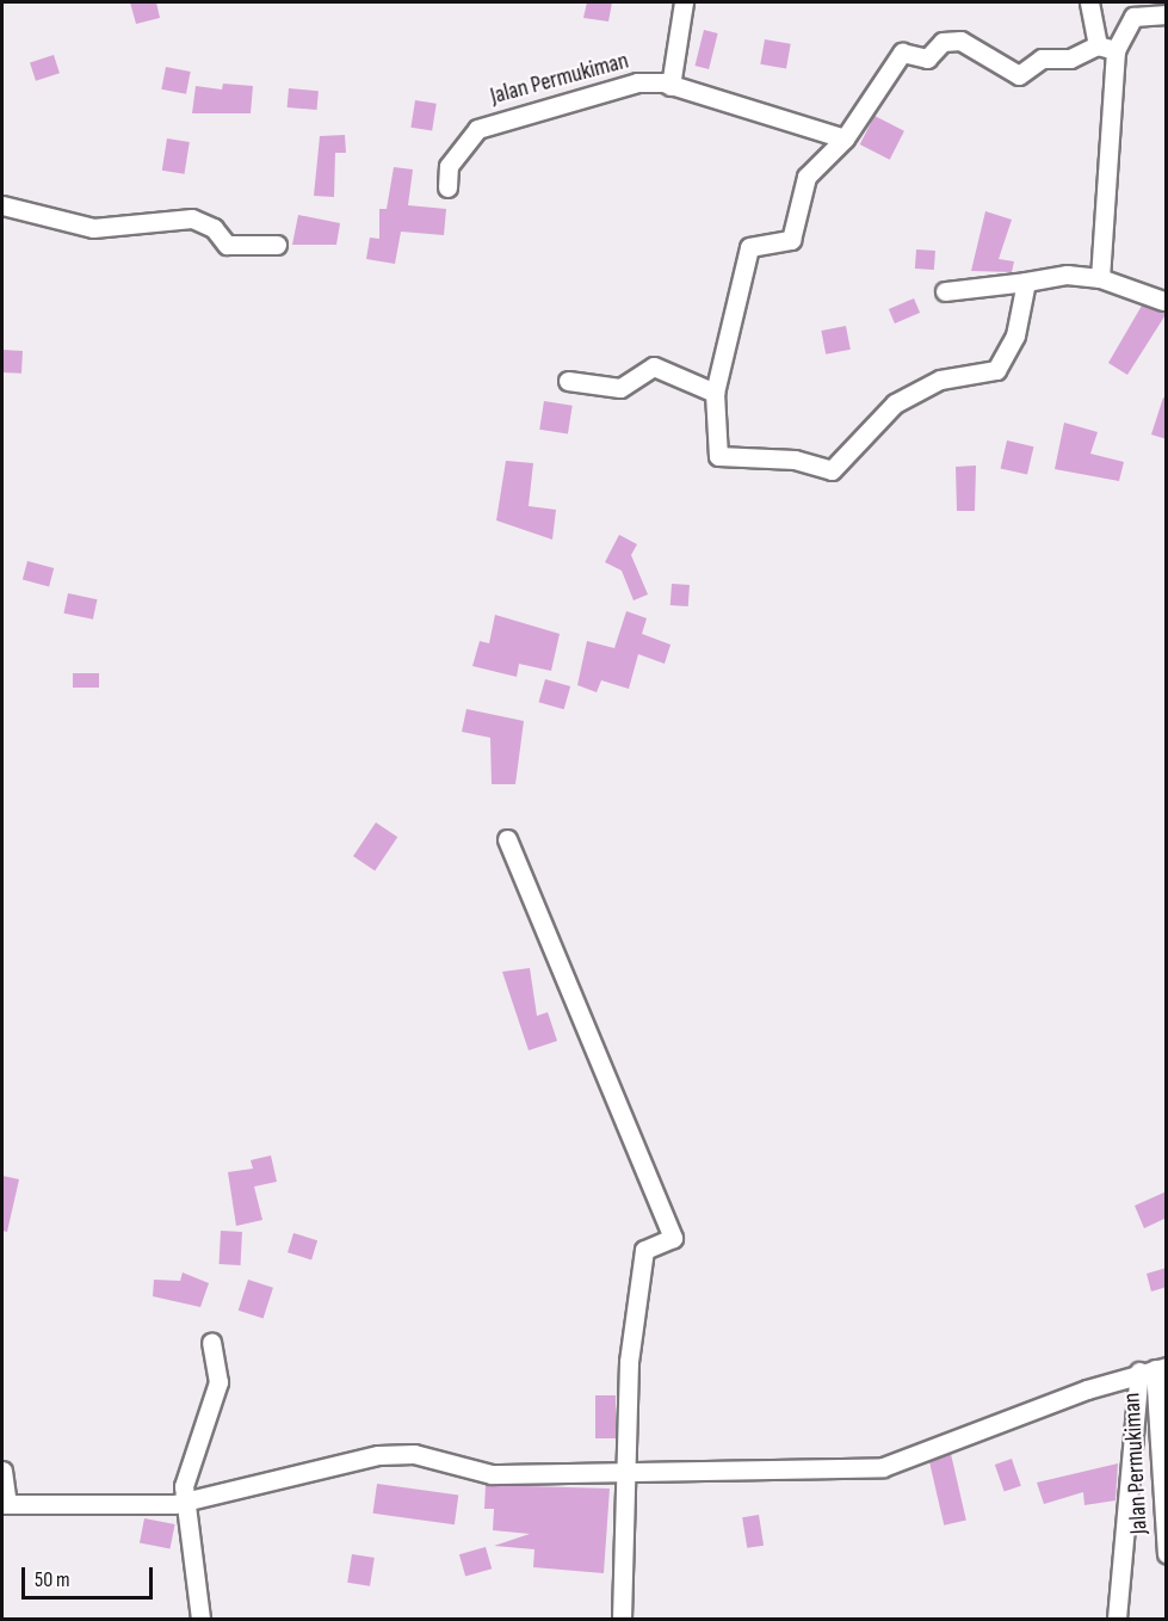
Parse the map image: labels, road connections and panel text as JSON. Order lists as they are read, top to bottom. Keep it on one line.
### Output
{"streets":{"street":["Jalan Permukiman"]},"scale_bar":"50 m"}
